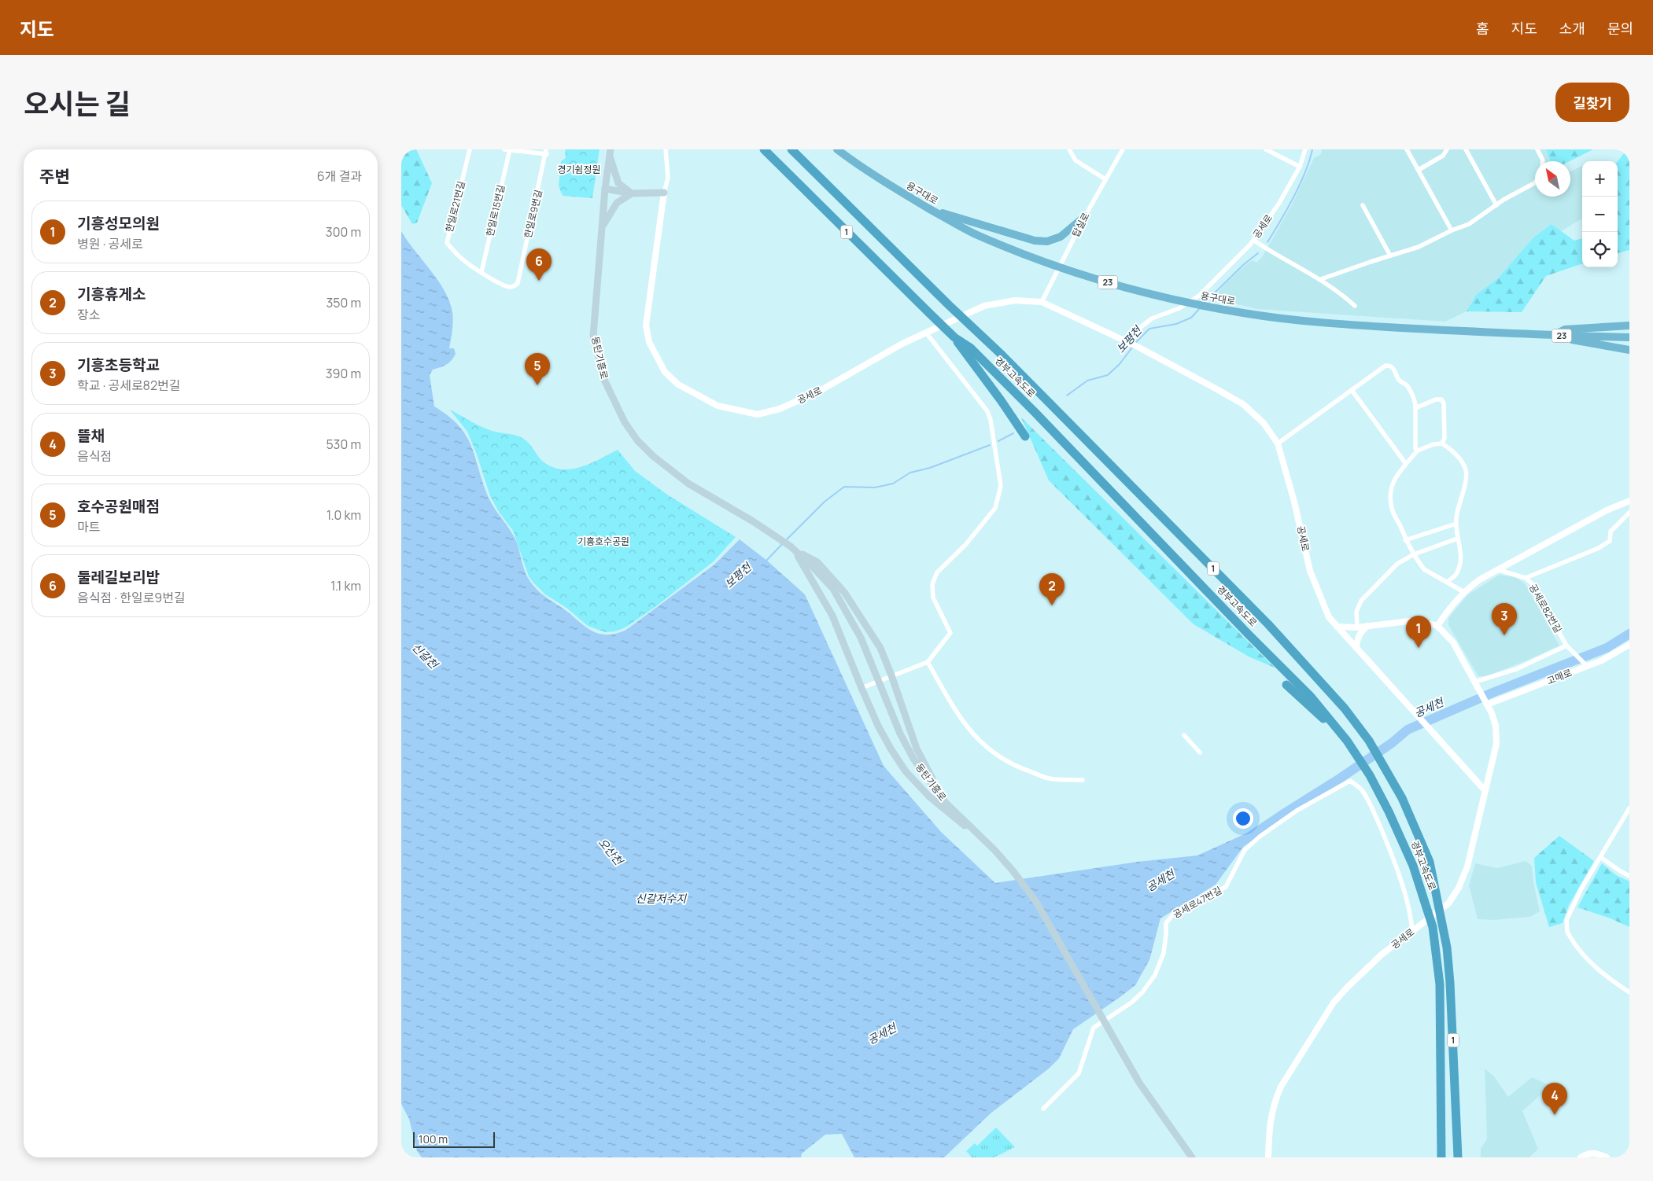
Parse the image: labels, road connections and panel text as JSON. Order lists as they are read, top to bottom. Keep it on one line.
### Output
{"streets":{"highway":["용구대로","1","23","경부고속도로"],"main road":["동탄기흥로"],"street":["한일로21번길","한일로15번길","한일로9번길","탑실로","공세로","공세로82번길","고매로","공세로47번길"]},"crossings":[["한일로21번길","한일로15번길"],["한일로21번길","한일로9번길"],["한일로15번길","한일로9번길"],["탑실로","공세로"],["공세로","고매로"],["공세로","공세로47번길"],["공세로82번길","고매로"]],"water":["보평천","신갈천","공세천","오산천","신갈저수지"],"parks":["경기쉼정원","기흥호수공원"],"scale_bar":"100 m","north":"top left","page":{"header":"지도","nav":["홈","지도","소개","문의"],"title":"오시는 길","buttons":"길찾기","heading":["주변","6개 결과"],"map_buttons":["+","−"],"list":[{"mark":"1","name":"기흥성모의원","note":"병원 · 공세로","value":"300 m"},{"mark":"2","name":"기흥휴게소","note":"장소","value":"350 m"},{"mark":"3","name":"기흥초등학교","note":"학교 · 공세로82번길","value":"390 m"},{"mark":"4","name":"뜰채","note":"음식점","value":"530 m"},{"mark":"5","name":"호수공원매점","note":"마트","value":"1.0 km"},{"mark":"6","name":"둘레길보리밥","note":"음식점 · 한일로9번길","value":"1.1 km"}],"pins":["6","5","2","3","1","4"],"scale":"100 m"}}
